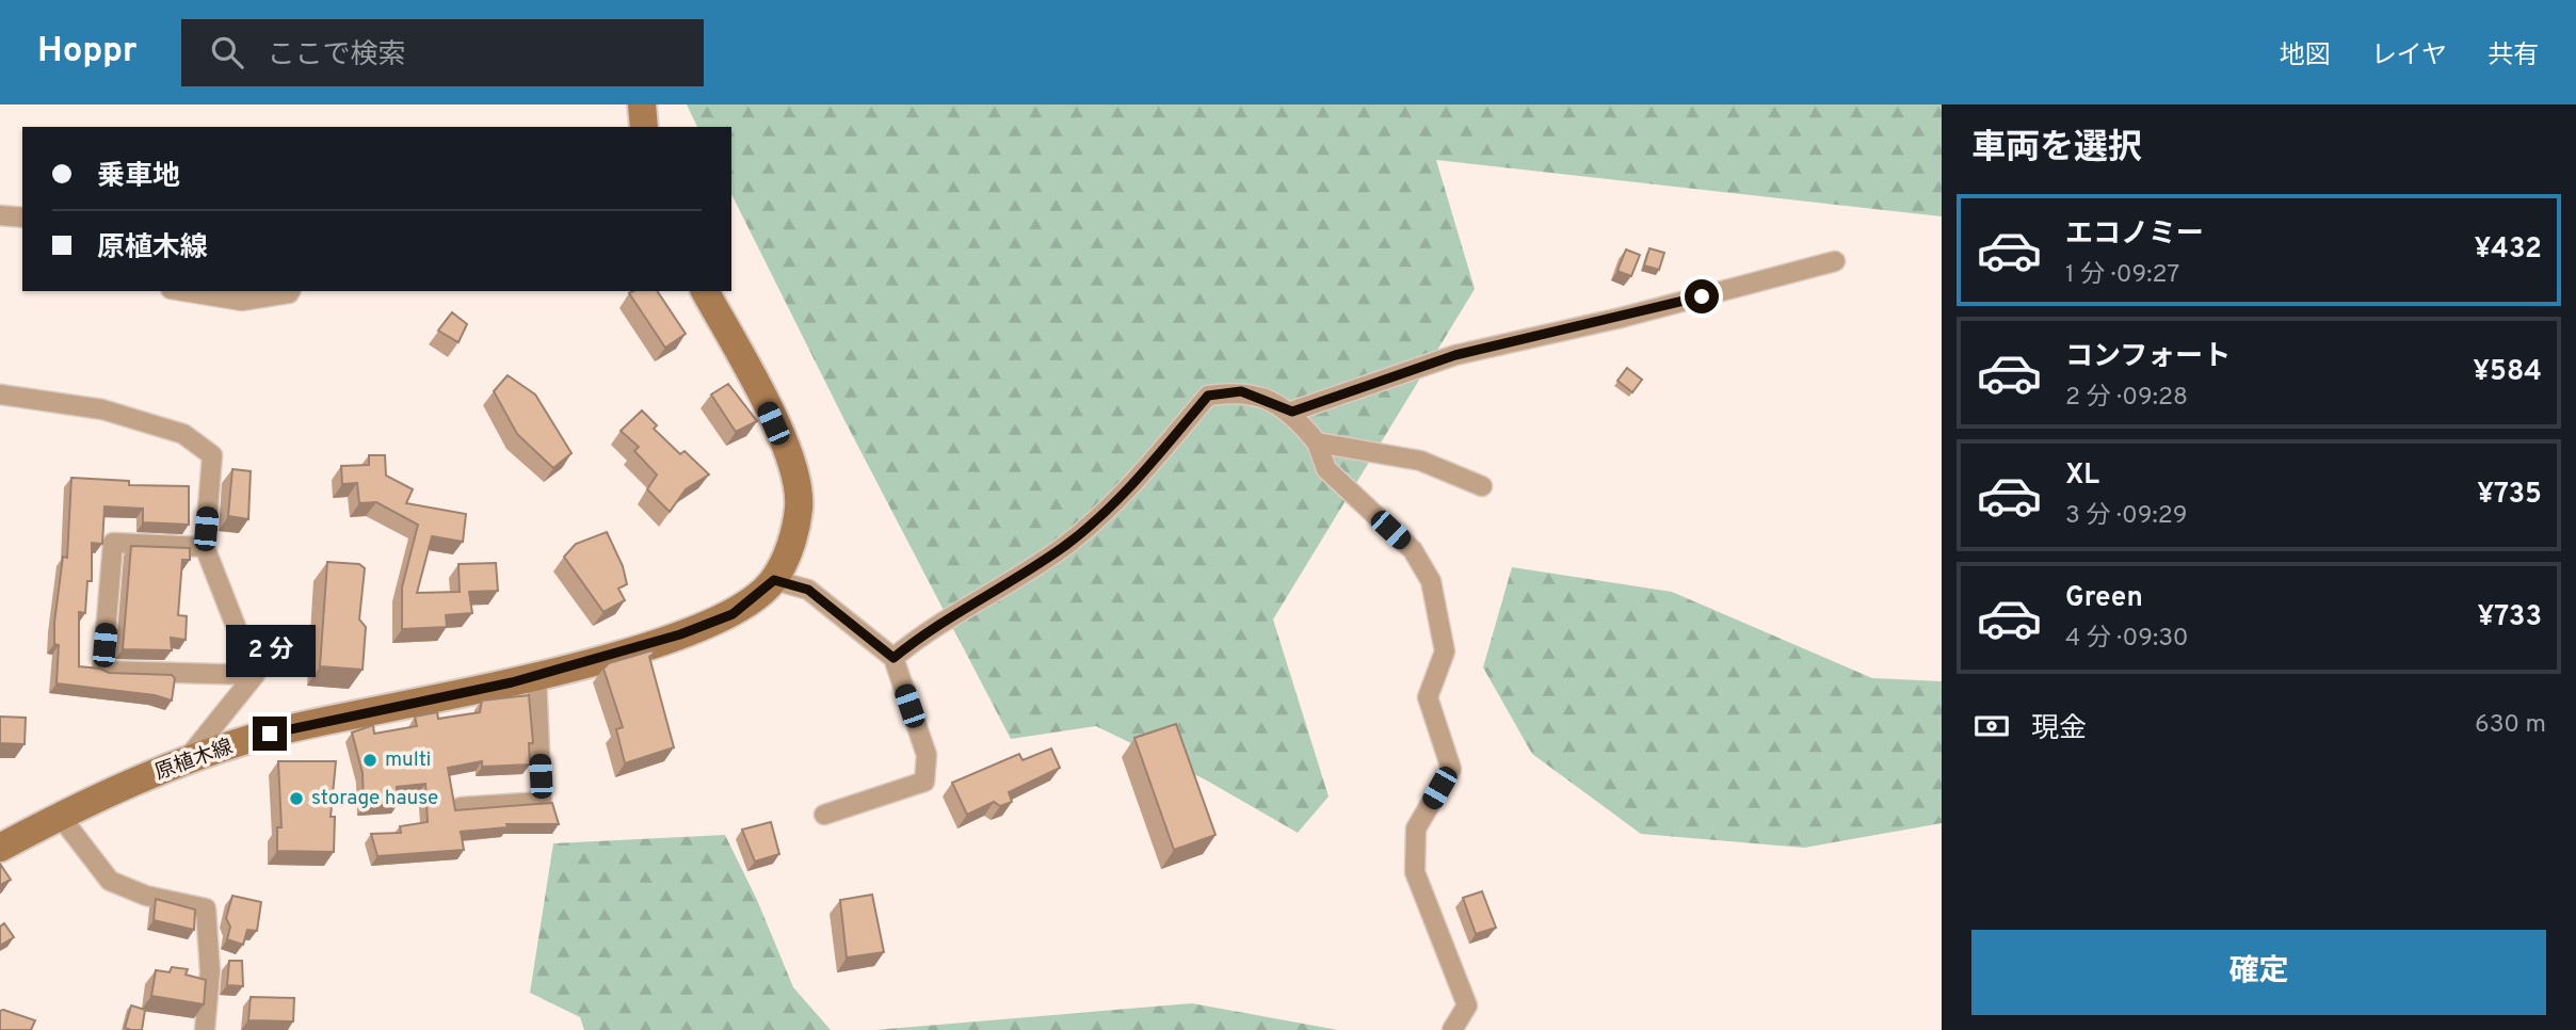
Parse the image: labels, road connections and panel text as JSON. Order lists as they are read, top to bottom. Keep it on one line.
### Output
{"streets":{"main road":["原植木線"]},"places":["multi","storage hause"],"page":{"header":"Hoppr","search":"ここで検索","nav":["地図","レイヤ","共有"],"heading":"車両を選択","banner":["乗車地","原植木線"],"list":[{"name":"エコノミー","note":"1 分 · 09:27","value":"¥432"},{"name":"コンフォート","note":"2 分 · 09:28","value":"¥584"},{"name":"XL","note":"3 分 · 09:29","value":"¥735"},{"name":"Green","note":"4 分 · 09:30","value":"¥733"}],"bubble":"2 分","pay":["現金","630 m"],"buttons":"確定"}}
